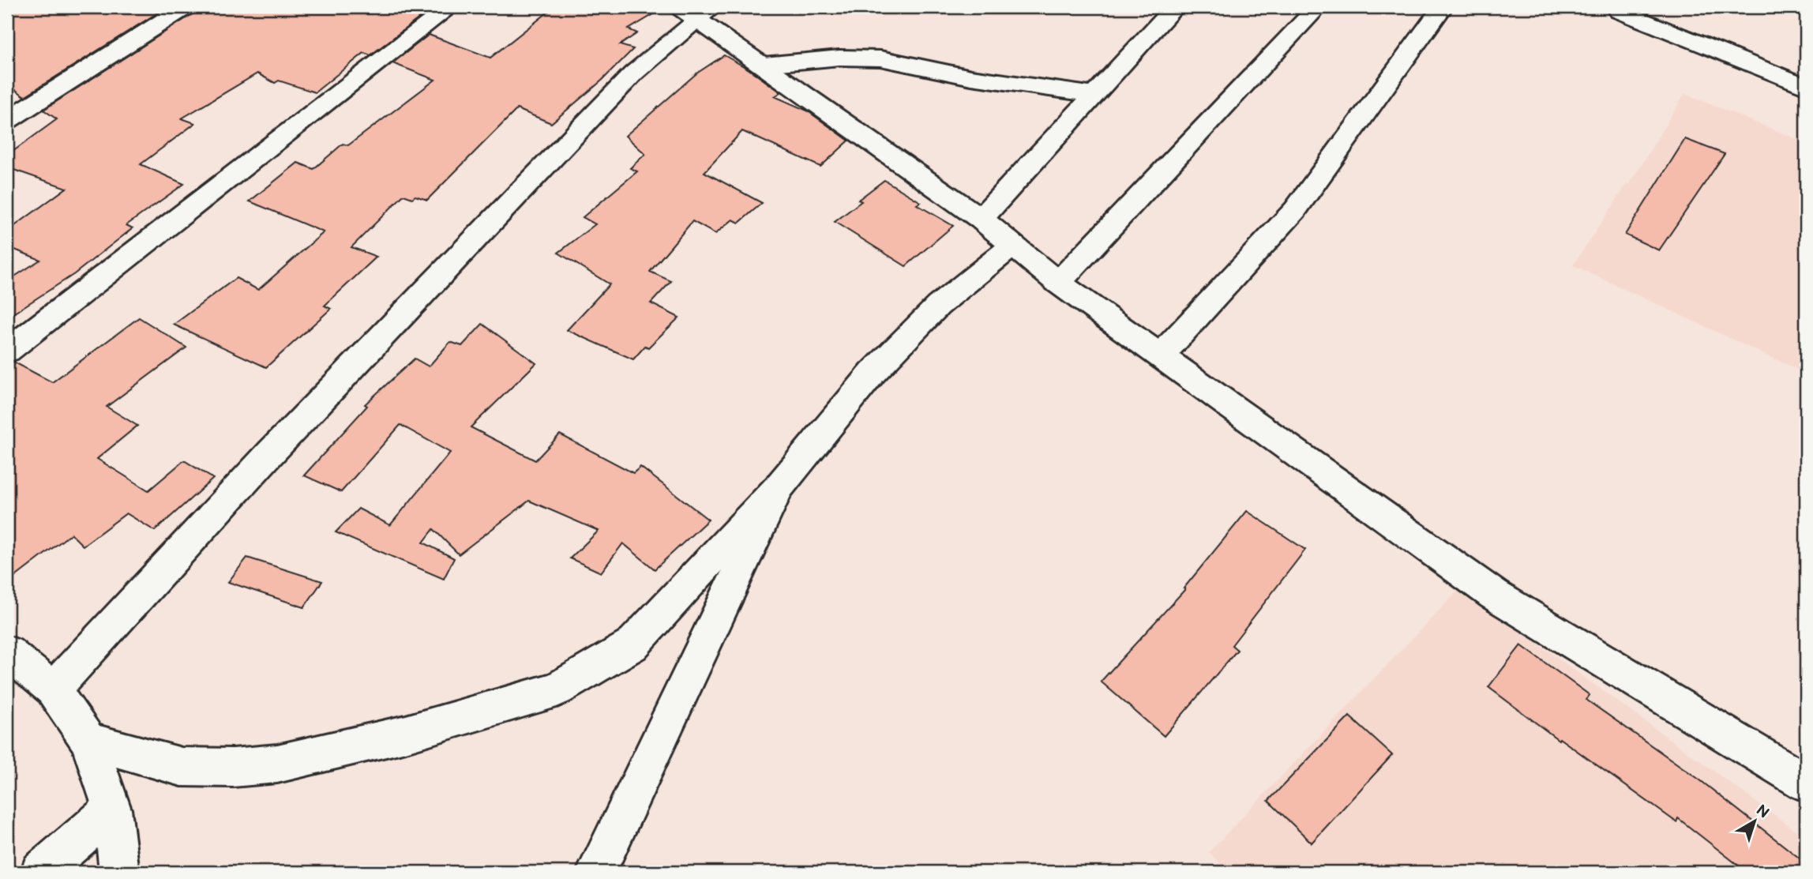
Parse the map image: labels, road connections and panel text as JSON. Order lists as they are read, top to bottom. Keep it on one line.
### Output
{"north":"top right"}
